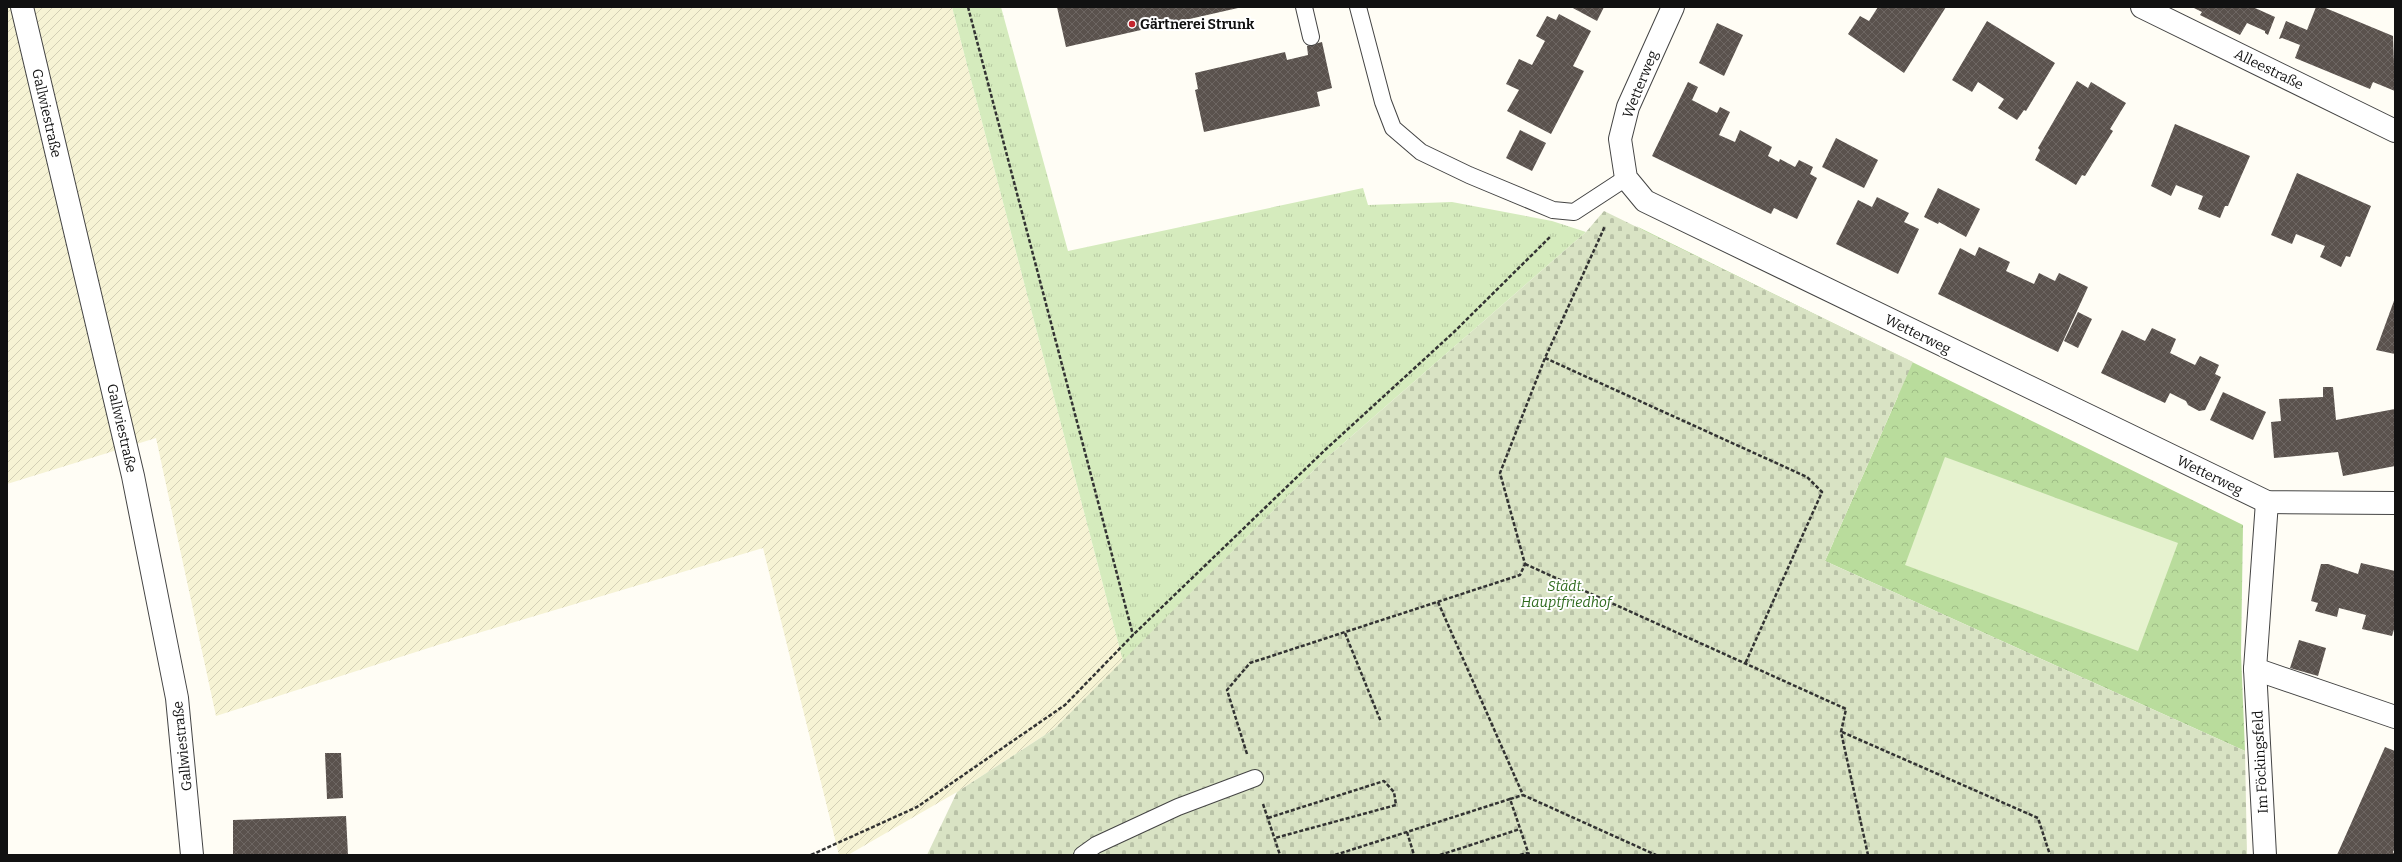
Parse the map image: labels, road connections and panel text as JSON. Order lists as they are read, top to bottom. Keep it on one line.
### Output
{"streets":{"street":["Alleestraße","Wetterweg","Gallwiestraße","Im Föckingsfeld"]},"crossings":[["Wetterweg","Im Föckingsfeld"]],"parks":["Städt. Hauptfriedhof"],"places":["Gärtnerei Strunk"]}
